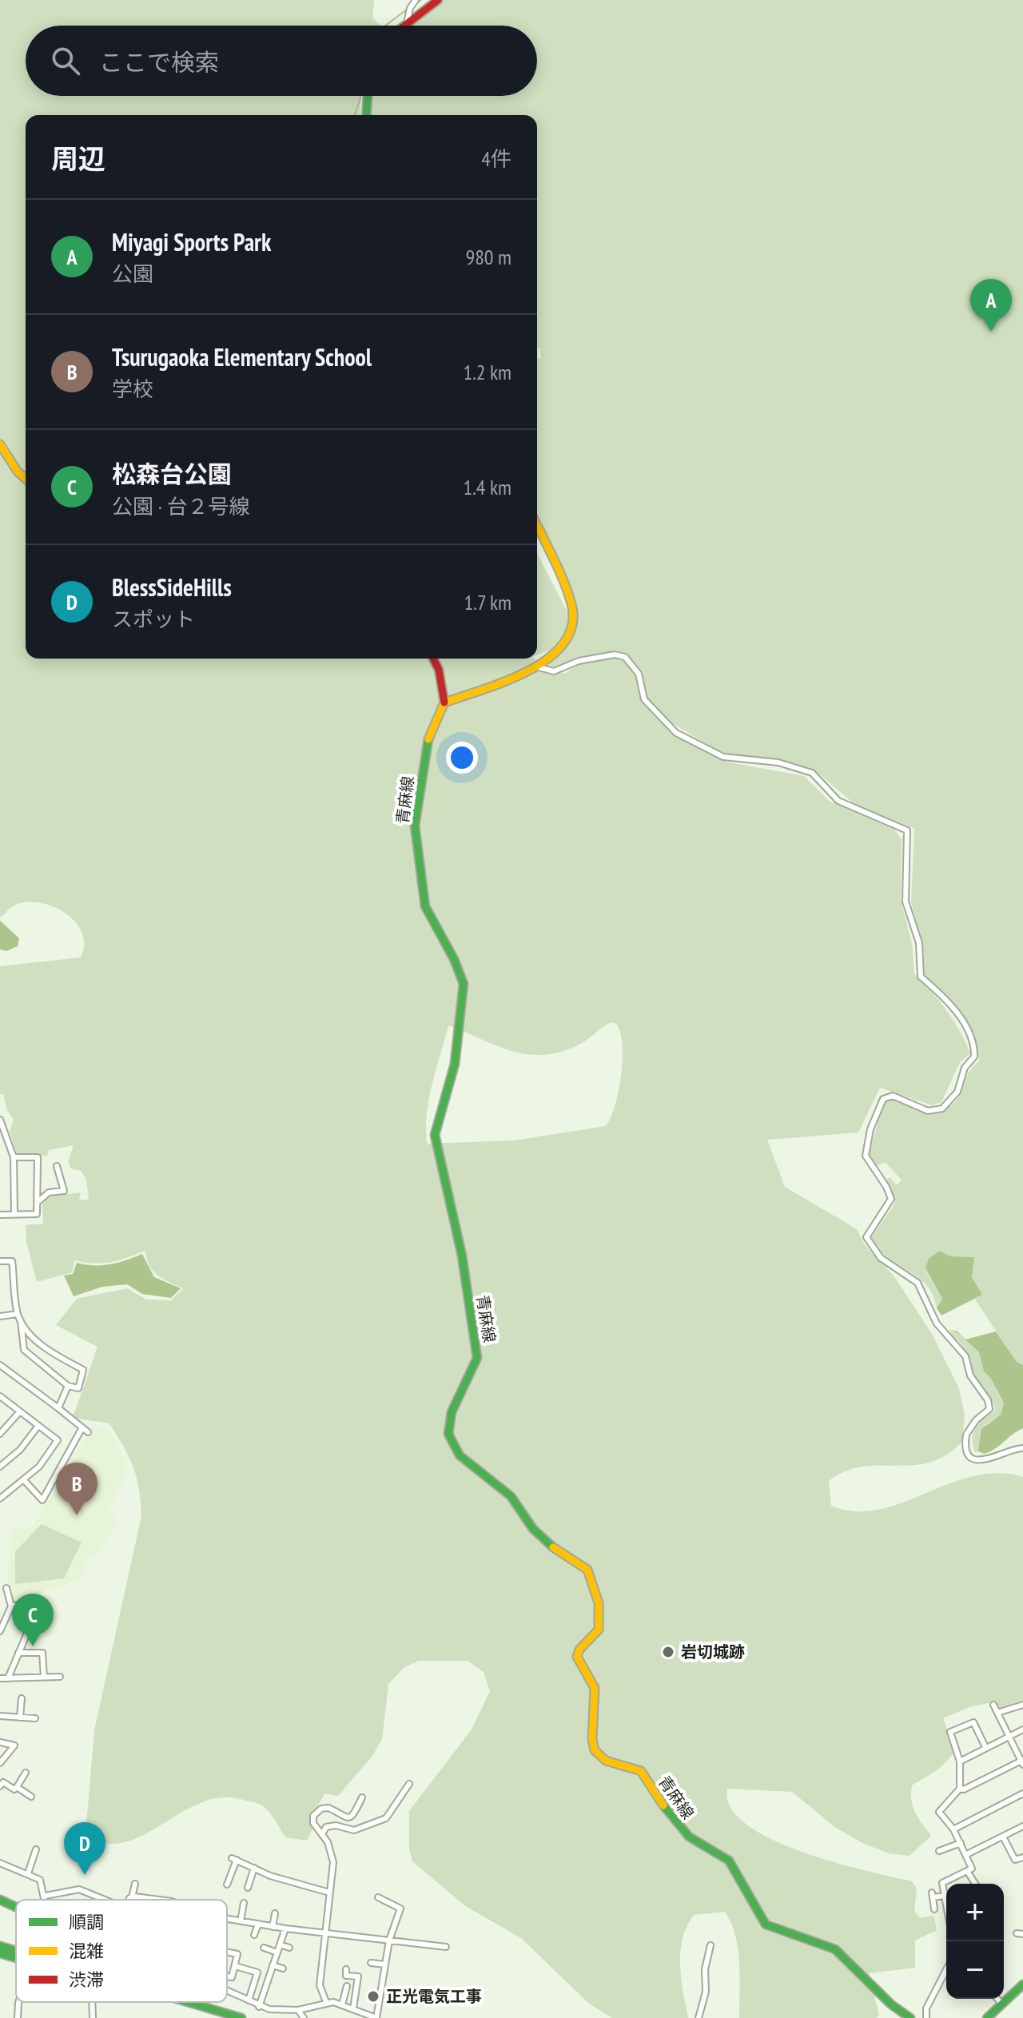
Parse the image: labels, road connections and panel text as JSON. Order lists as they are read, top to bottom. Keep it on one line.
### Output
{"streets":{"street":["青麻線"]},"places":["岩切城跡","正光電気工事"],"legend":["順調","混雑","渋滞"],"page":{"search":"ここで検索","heading":["周辺","4件"],"list":[{"mark":"A","name":"Miyagi Sports Park","note":"公園","value":"980 m"},{"mark":"B","name":"Tsurugaoka Elementary School","note":"学校","value":"1.2 km"},{"mark":"C","name":"松森台公園","note":"公園 · 台２号線","value":"1.4 km"},{"mark":"D","name":"BlessSideHills","note":"スポット","value":"1.7 km"}],"pins":["A","B","C","D"],"map_buttons":["+","−"]}}
